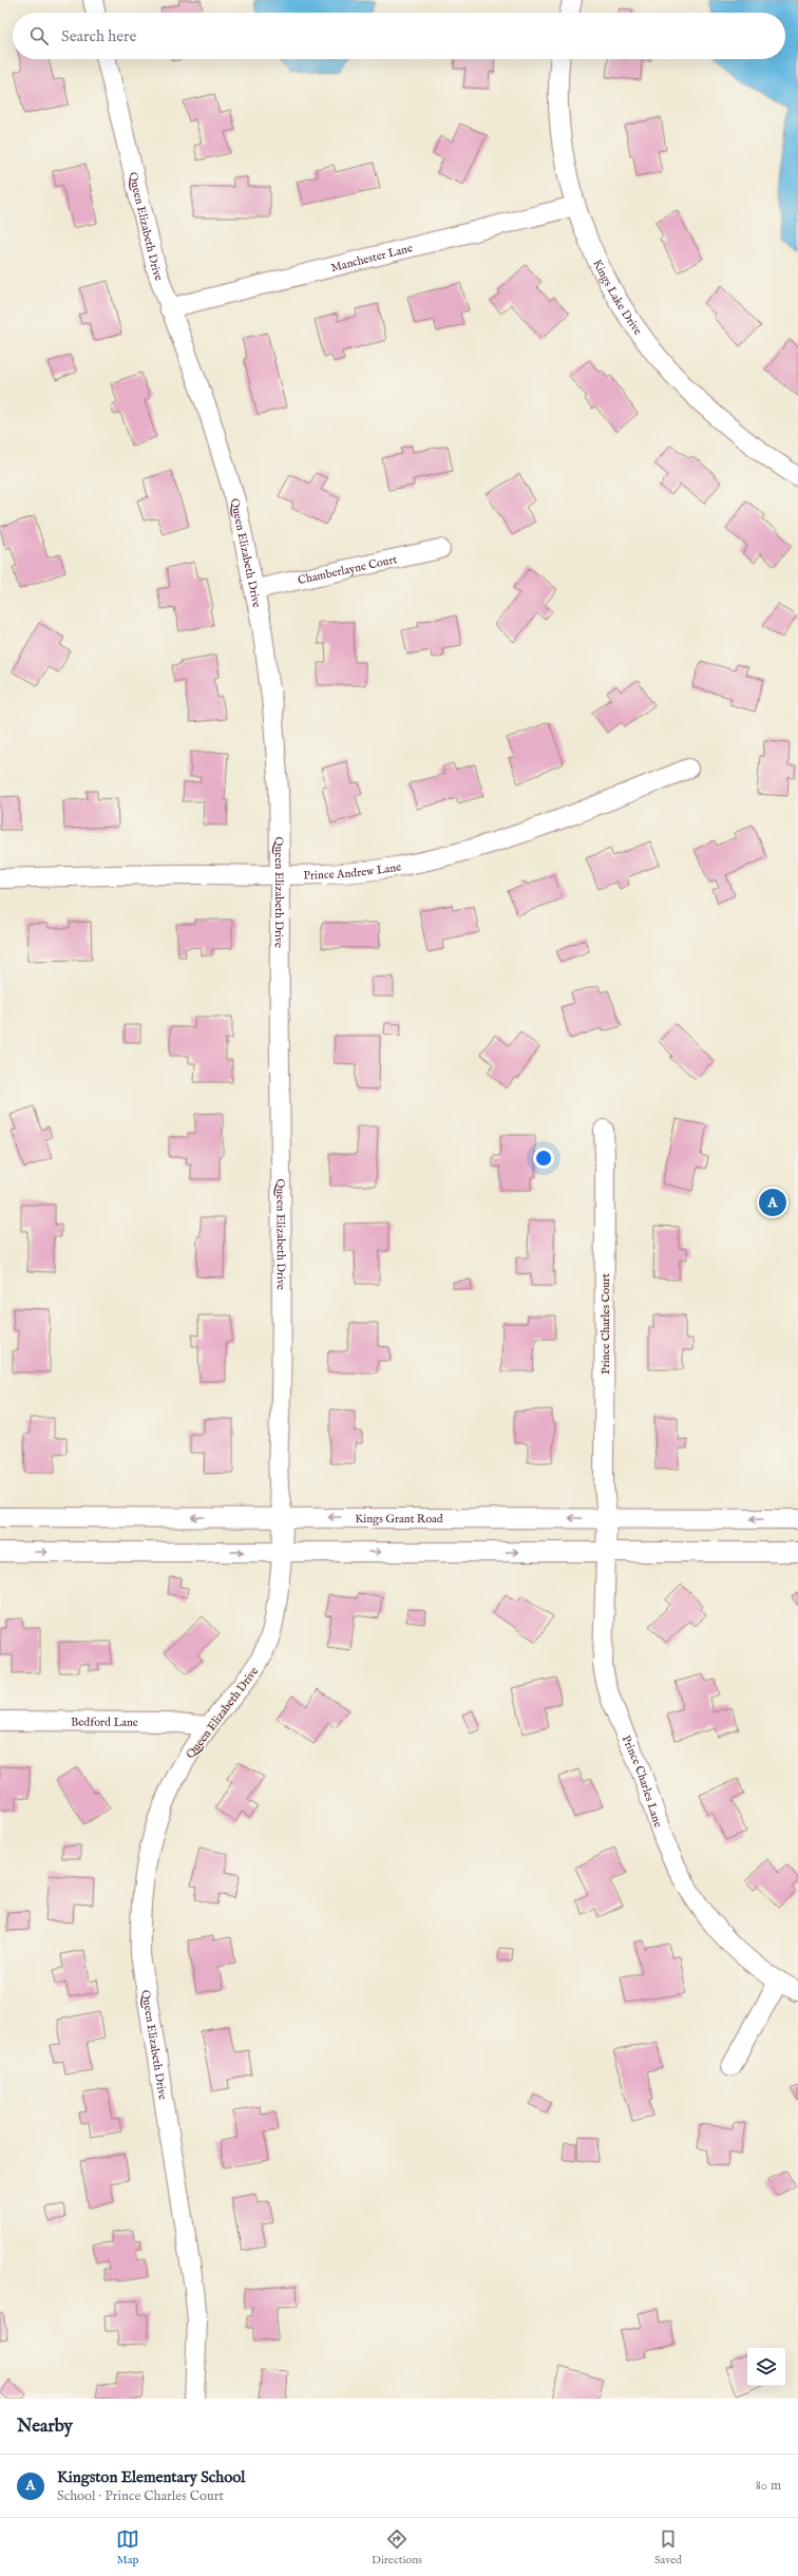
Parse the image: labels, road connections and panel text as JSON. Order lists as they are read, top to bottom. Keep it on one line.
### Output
{"streets":{"street":["Queen Elizabeth Drive","Manchester Lane","Kings Lake Drive","Chamberlayne Court","Prince Andrew Lane","Prince Charles Court","Kings Grant Road","Bedford Lane","Prince Charles Lane"]},"crossings":[["Queen Elizabeth Drive","Manchester Lane"],["Queen Elizabeth Drive","Chamberlayne Court"],["Queen Elizabeth Drive","Prince Andrew Lane"],["Queen Elizabeth Drive","Kings Grant Road"],["Queen Elizabeth Drive","Bedford Lane"],["Manchester Lane","Kings Lake Drive"],["Prince Charles Court","Kings Grant Road"],["Prince Charles Court","Prince Charles Lane"],["Kings Grant Road","Prince Charles Lane"]],"page":{"search":"Search here","pins":"A","heading":"Nearby","list":[{"mark":"A","name":"Kingston Elementary School","note":"School · Prince Charles Court","value":"80 m"}],"nav":["Map","Directions","Saved"]}}
